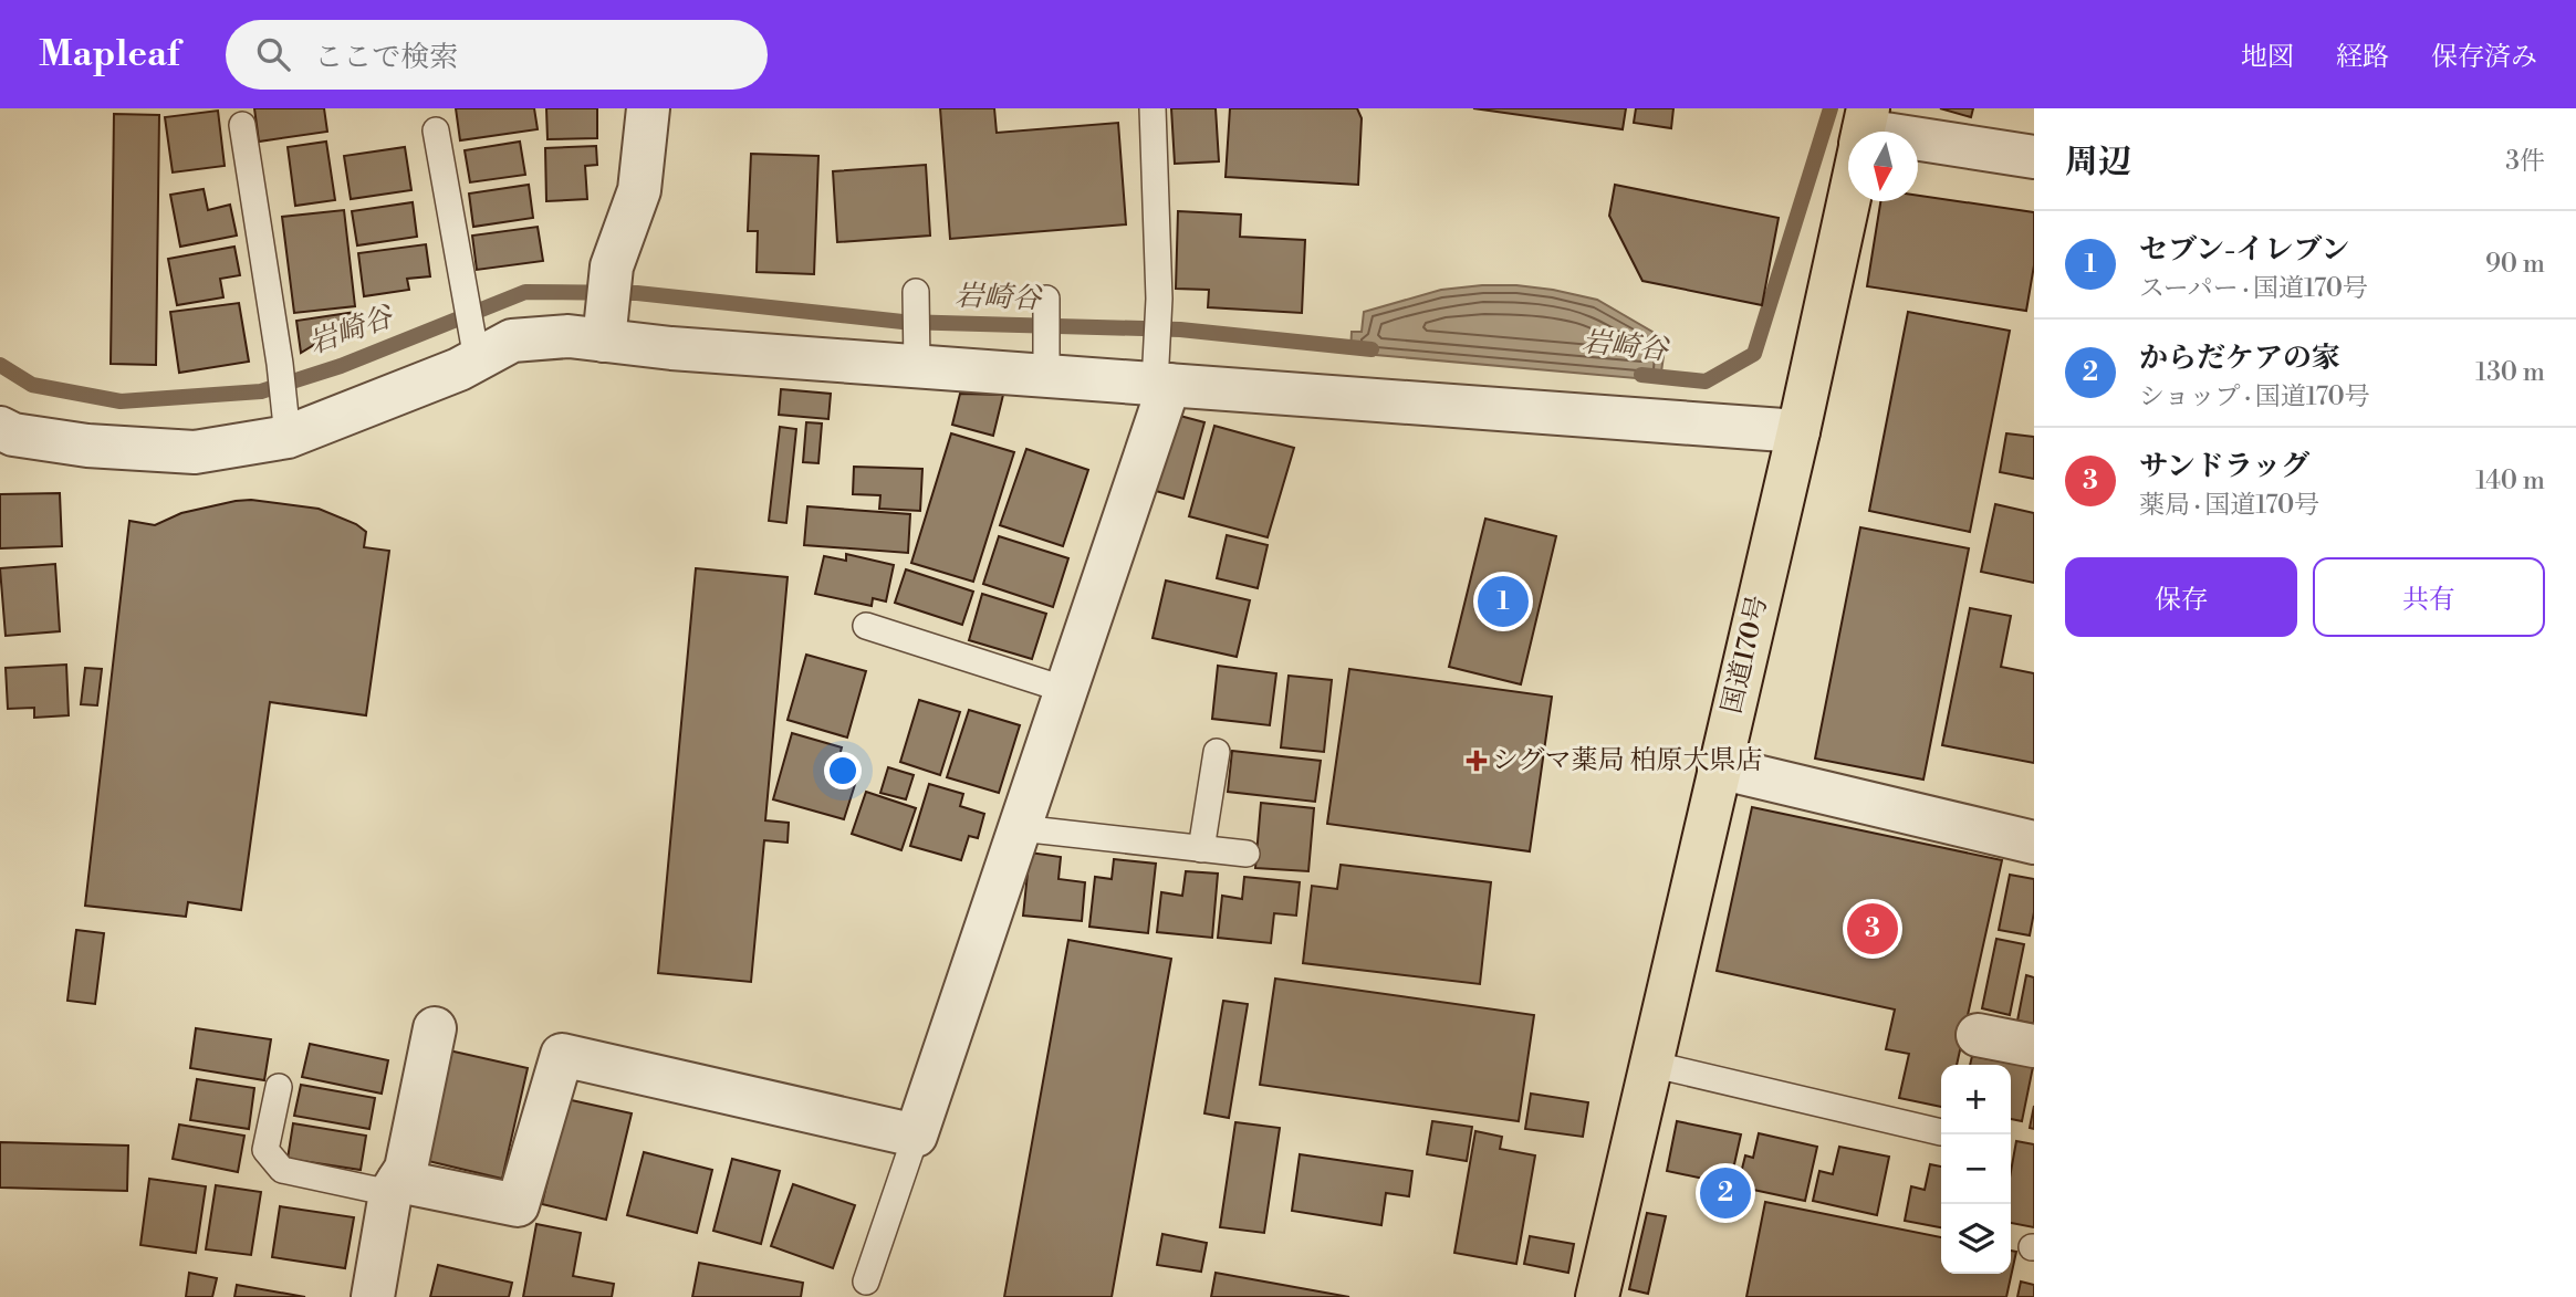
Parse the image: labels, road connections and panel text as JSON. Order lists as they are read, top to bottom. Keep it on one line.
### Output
{"streets":{"highway":["国道170号"]},"water":["岩崎谷"],"places":{"health":["シグマ薬局 柏原大県店"]},"north":"bottom","page":{"header":"Mapleaf","search":"ここで検索","nav":["地図","経路","保存済み"],"heading":["周辺","3件"],"list":[{"mark":"1","name":"セブン-イレブン","note":"スーパー · 国道170号","value":"90 m"},{"mark":"2","name":"からだケアの家","note":"ショップ · 国道170号","value":"130 m"},{"mark":"3","name":"サンドラッグ","note":"薬局 · 国道170号","value":"140 m"}],"buttons":["保存","共有"],"pins":["1","3","2"],"map_buttons":["+","−"]}}
